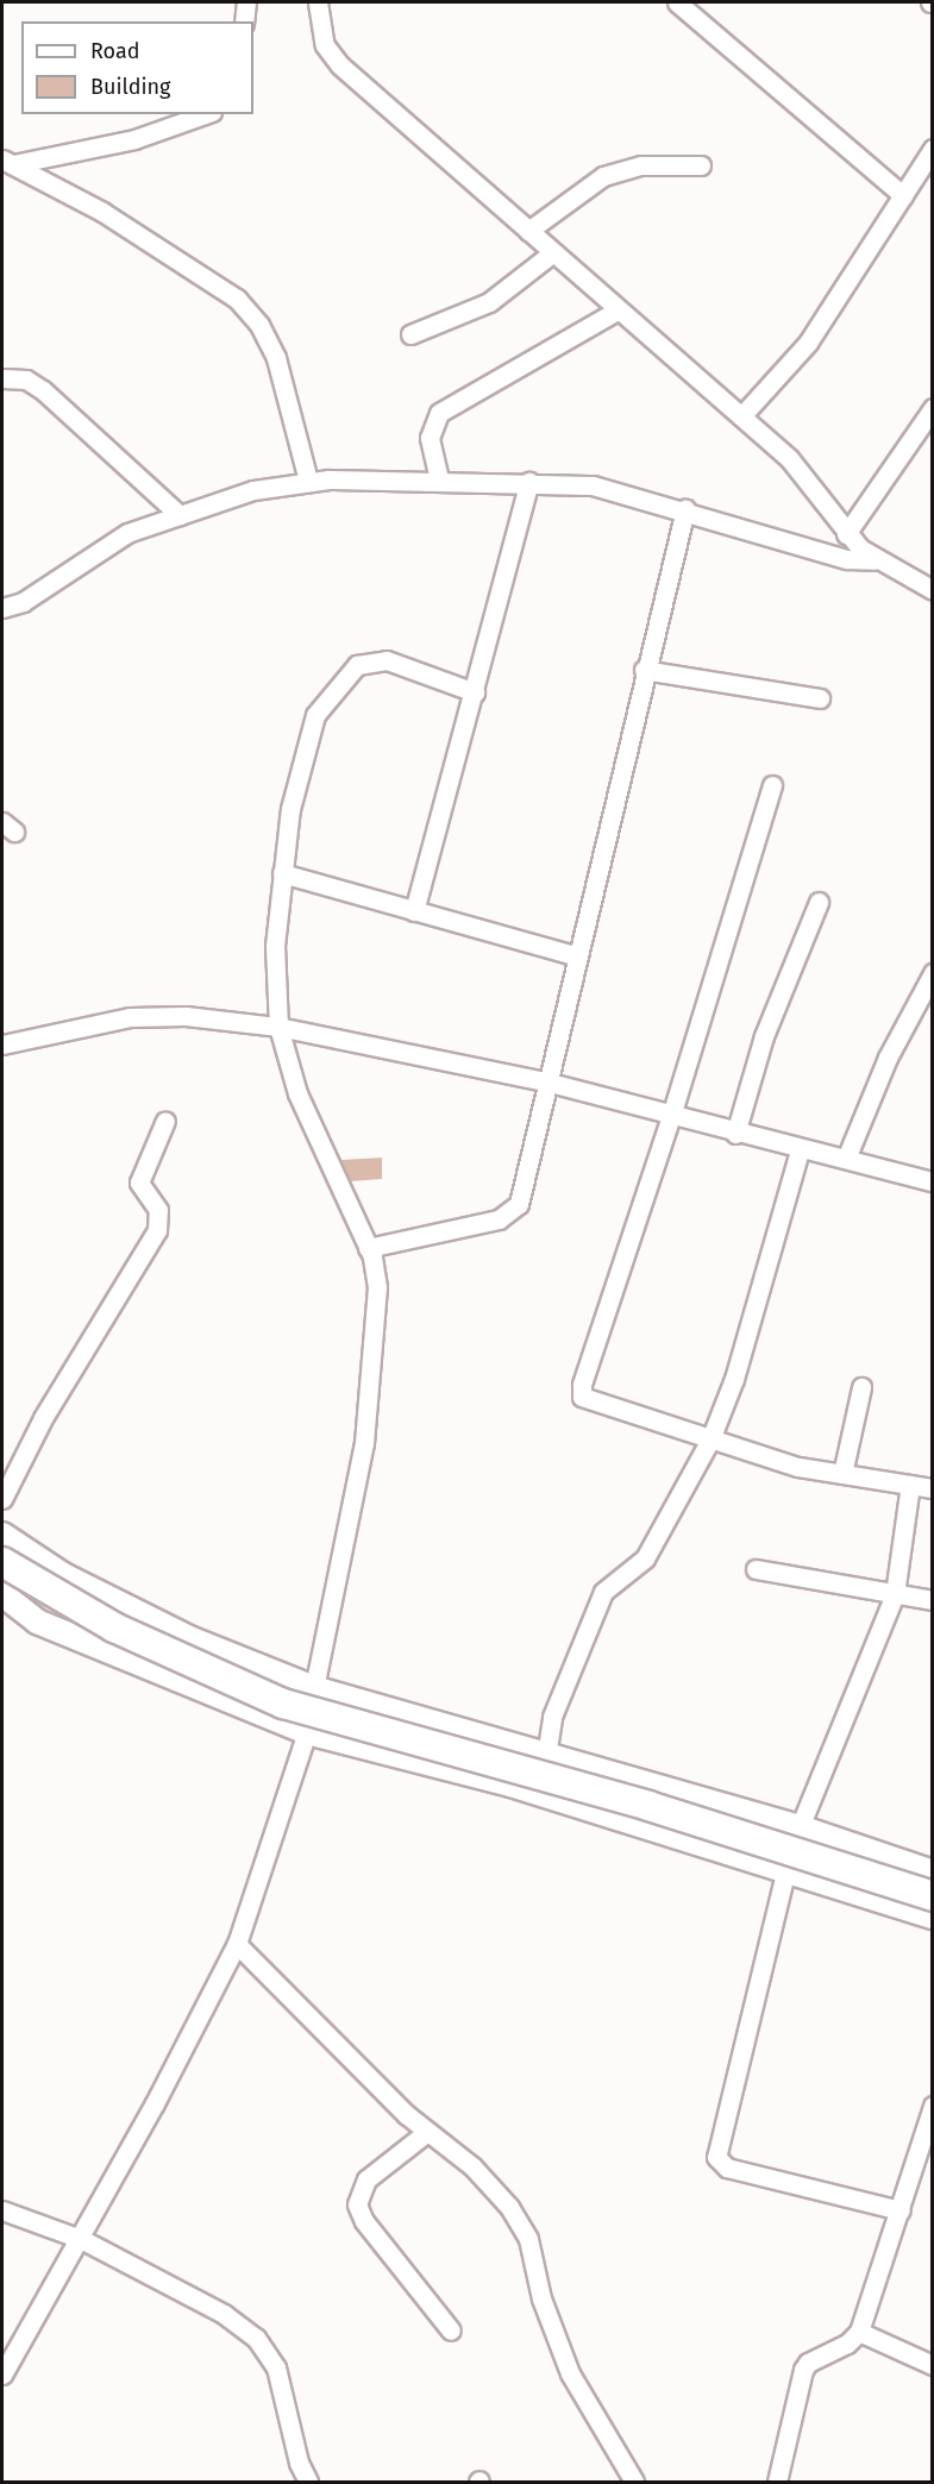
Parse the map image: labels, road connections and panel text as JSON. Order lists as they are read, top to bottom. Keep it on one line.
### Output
{"legend":["Road","Building"]}
